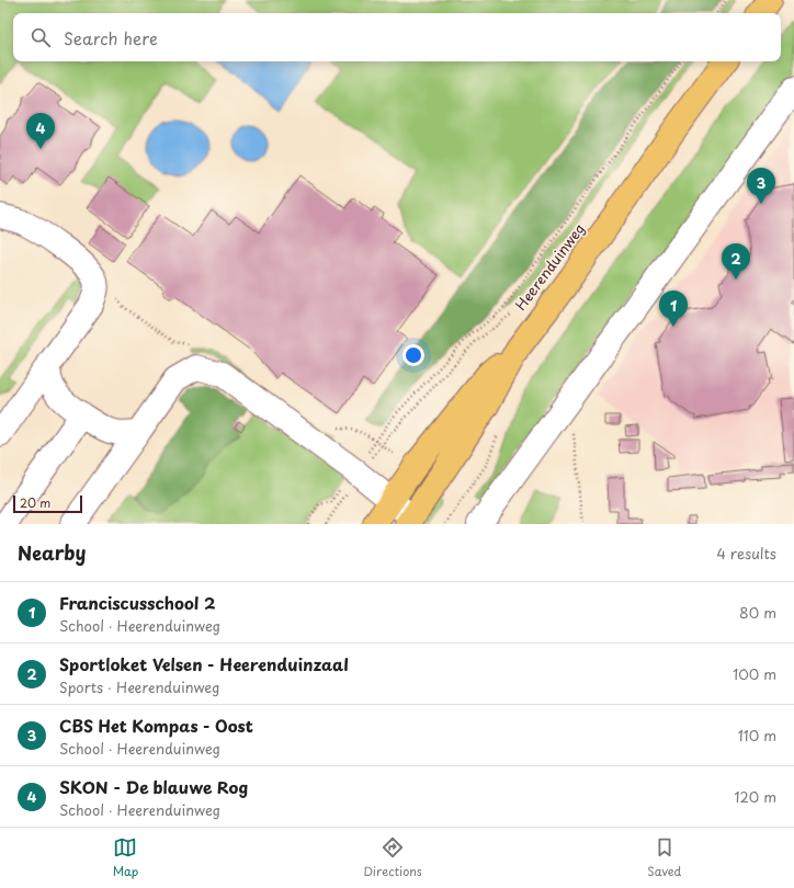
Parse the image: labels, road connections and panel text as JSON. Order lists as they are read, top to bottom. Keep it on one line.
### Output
{"streets":{"main road":["Heerenduinweg"]},"scale_bar":"20 m","page":{"search":"Search here","pins":["4","3","2","1"],"scale":"20 m","heading":["Nearby","4 results"],"list":[{"mark":"1","name":"Franciscusschool 2","note":"School · Heerenduinweg","value":"80 m"},{"mark":"2","name":"Sportloket Velsen - Heerenduinzaal","note":"Sports · Heerenduinweg","value":"100 m"},{"mark":"3","name":"CBS Het Kompas - Oost","note":"School · Heerenduinweg","value":"110 m"},{"mark":"4","name":"SKON - De blauwe Rog","note":"School · Heerenduinweg","value":"120 m"}],"nav":["Map","Directions","Saved"]}}
